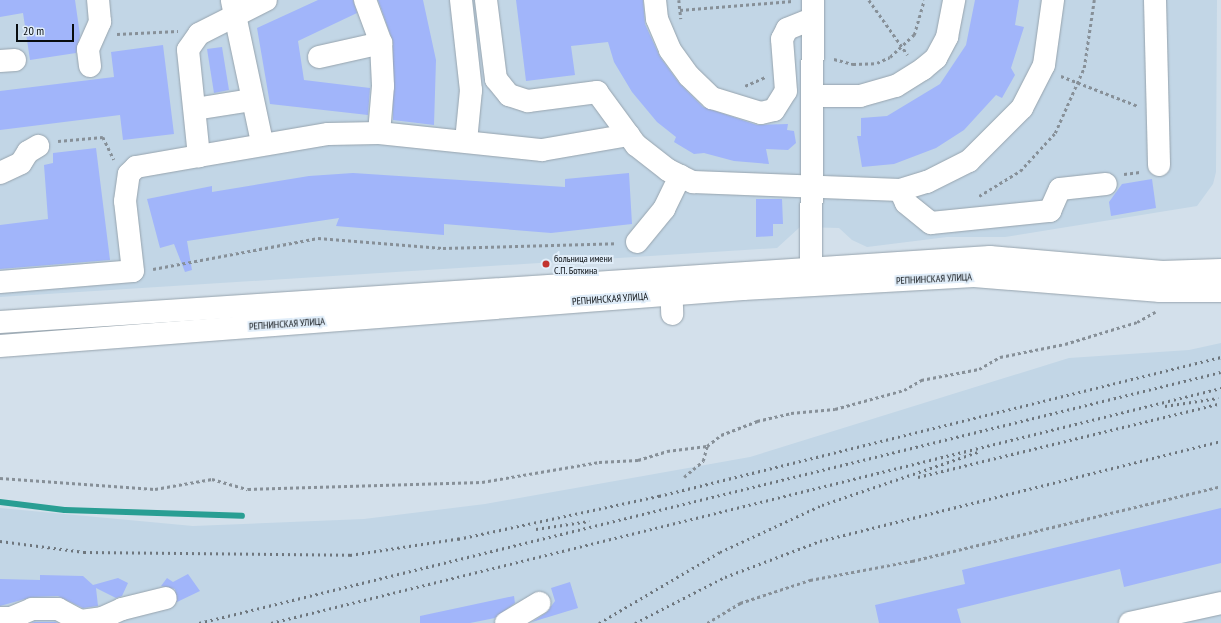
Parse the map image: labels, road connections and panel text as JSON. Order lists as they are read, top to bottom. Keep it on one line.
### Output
{"streets":{"street":["РЕПНИНСКАЯ УЛИЦА"]},"places":["больница имени С.П. Боткина"],"scale_bar":"20 m"}
